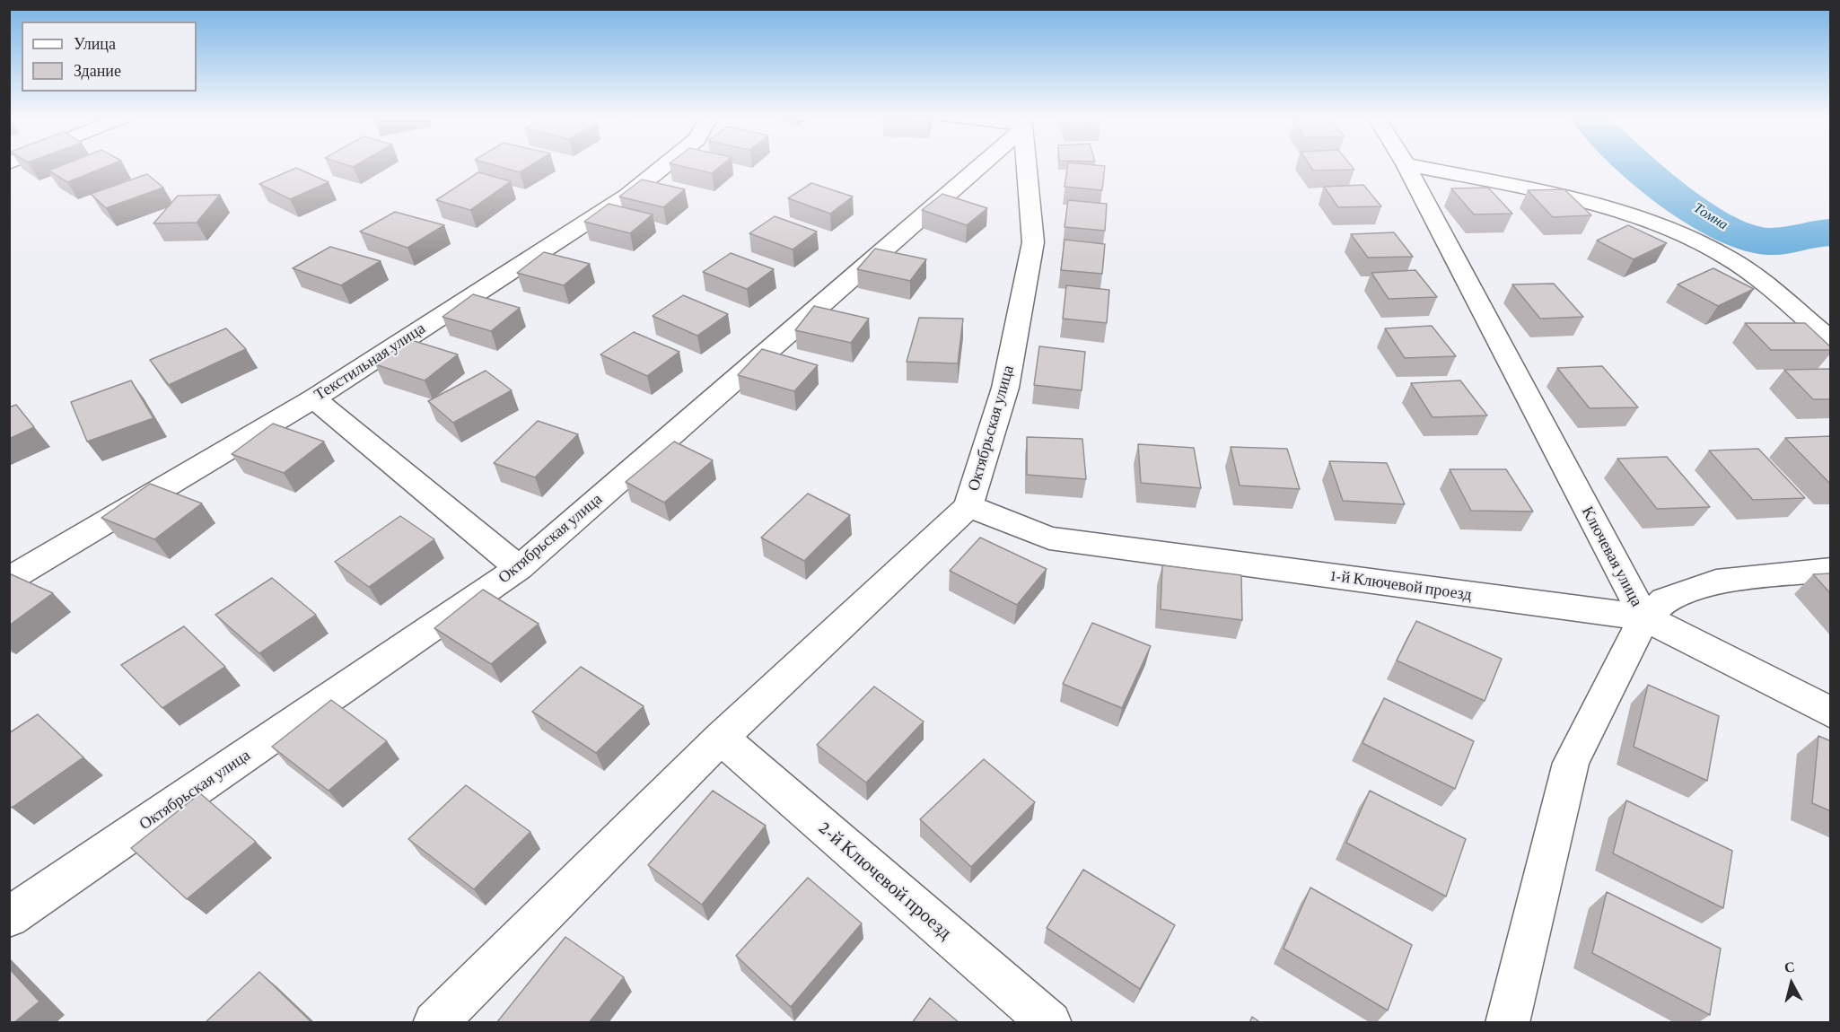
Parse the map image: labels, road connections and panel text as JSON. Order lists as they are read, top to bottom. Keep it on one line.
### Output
{"streets":{"street":["Текстильная улица","Октябрьская улица","Ключевая улица","1-й Ключевой проезд","2-й Ключевой проезд"]},"crossings":[["Октябрьская улица","1-й Ключевой проезд"],["Октябрьская улица","2-й Ключевой проезд"],["Ключевая улица","1-й Ключевой проезд"]],"water":["Томна"],"legend":["Улица","Здание"],"north":"top"}
